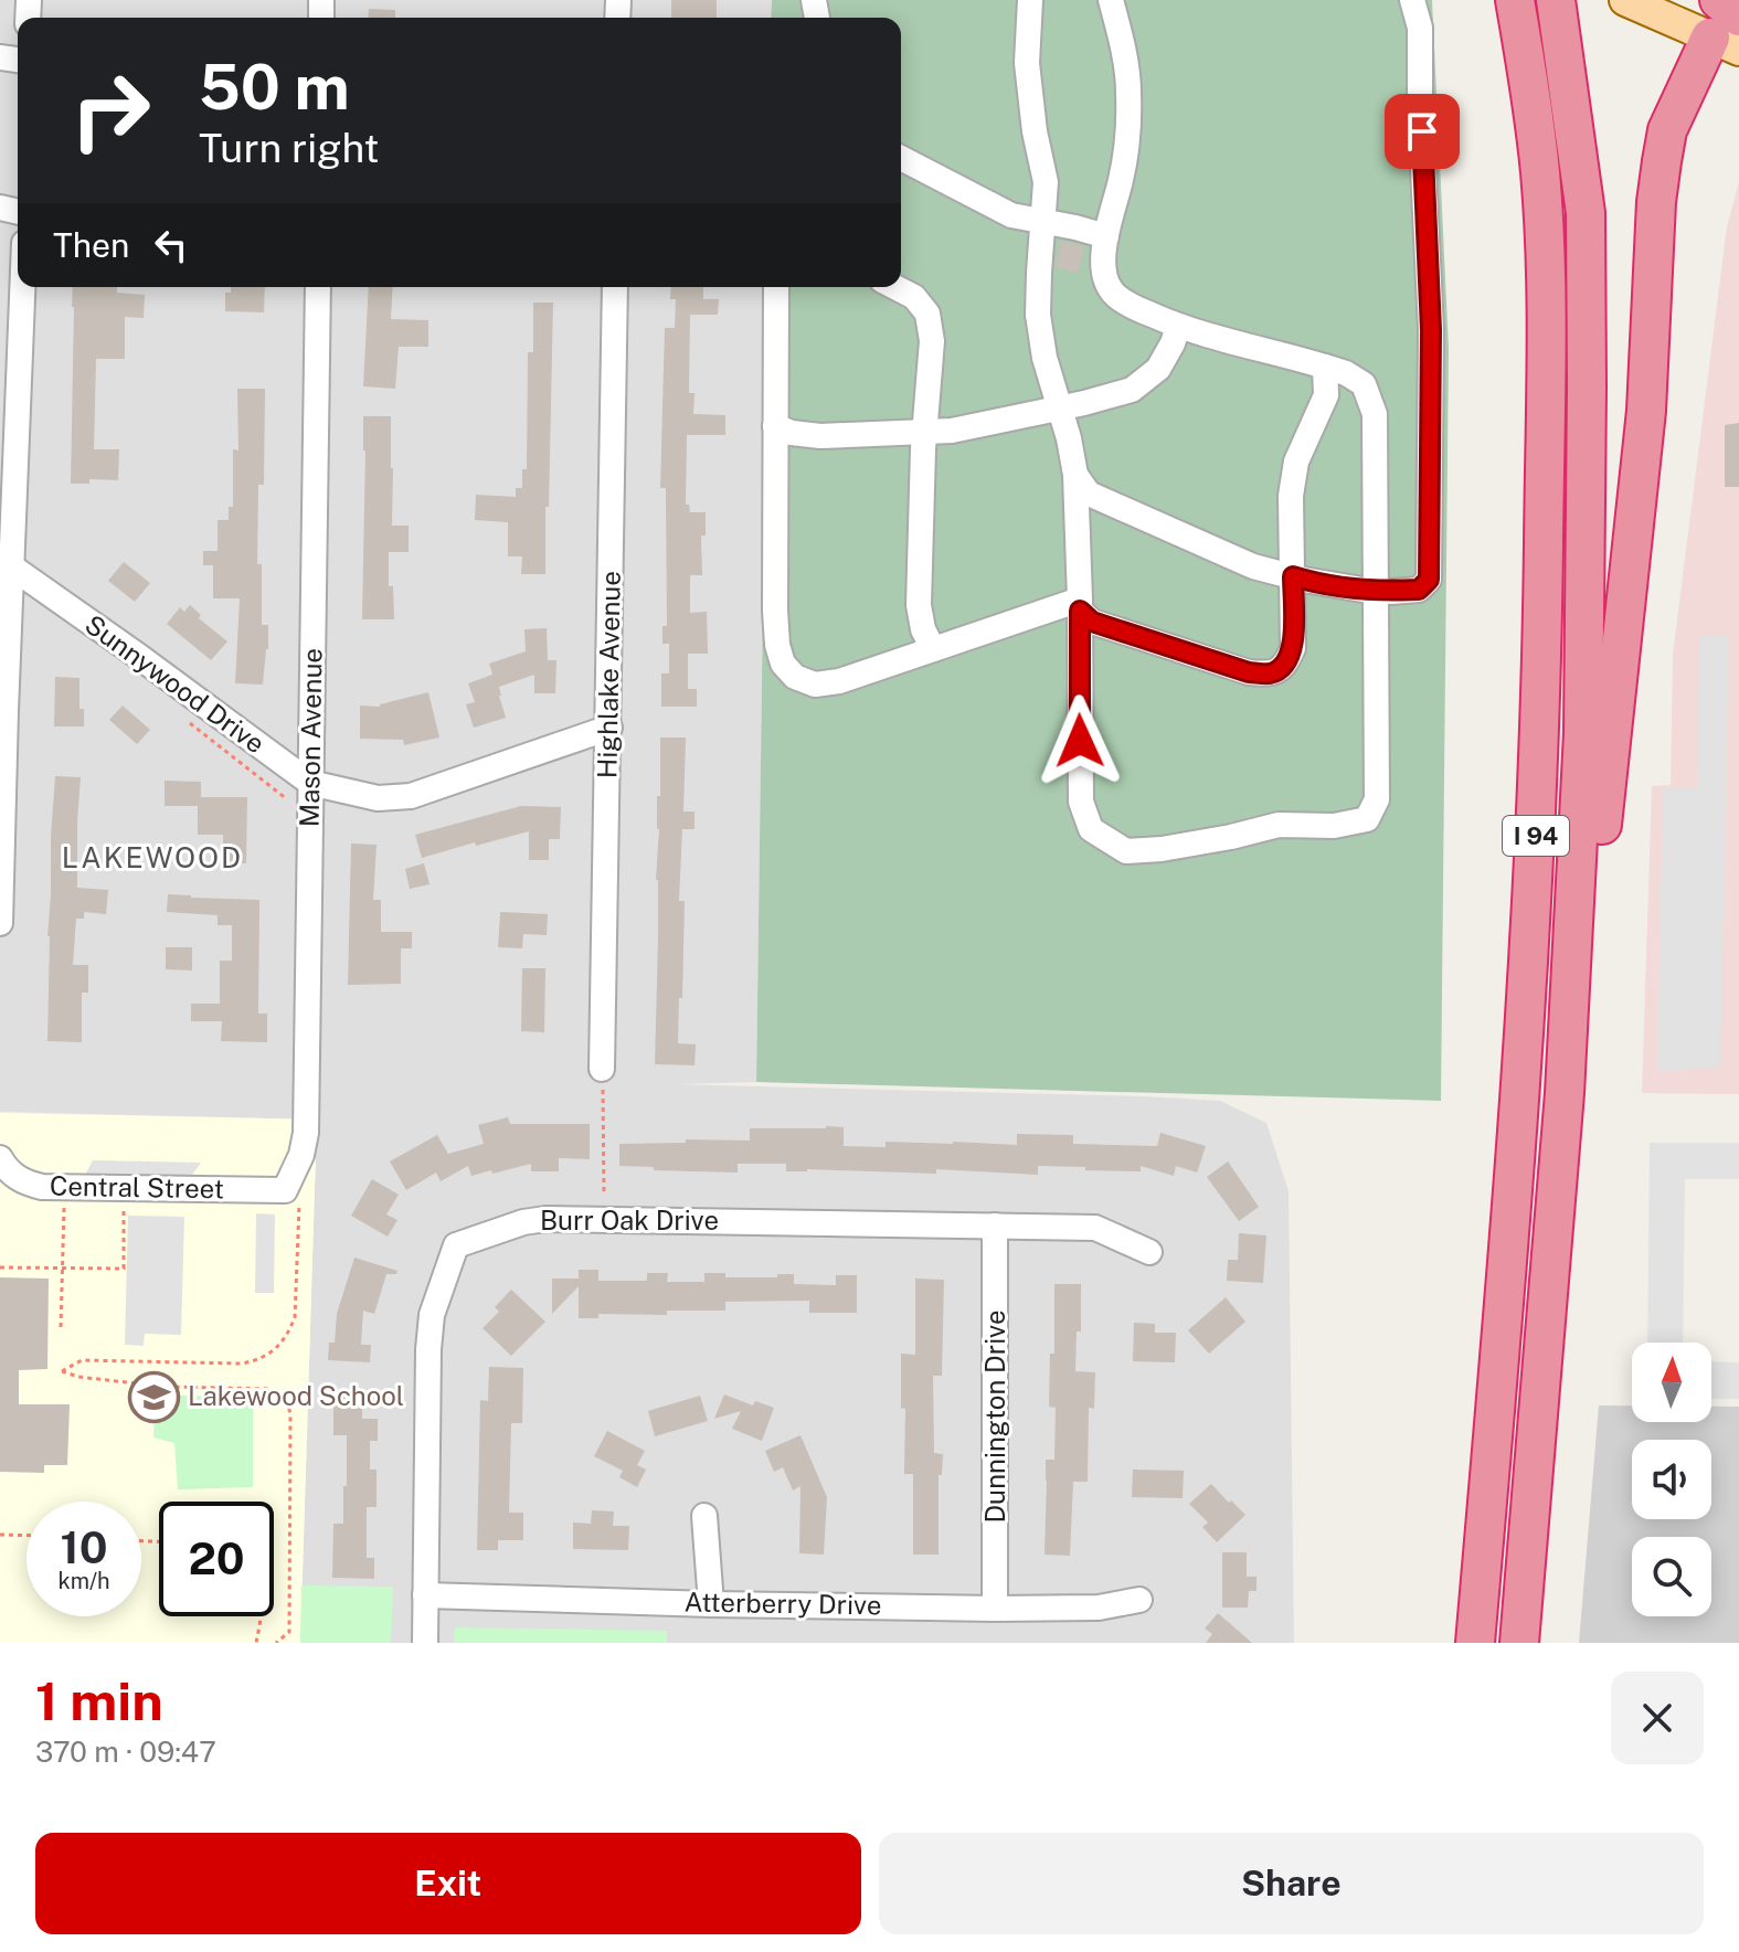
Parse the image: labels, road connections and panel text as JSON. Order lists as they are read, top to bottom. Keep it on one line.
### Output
{"streets":{"highway":["I 94"],"street":["Highlake Avenue","Sunnywood Drive","Mason Avenue","Central Street","Burr Oak Drive","Dunnington Drive","Atterberry Drive"]},"crossings":[["Highlake Avenue","Sunnywood Drive"],["Sunnywood Drive","Mason Avenue"],["Mason Avenue","Central Street"],["Burr Oak Drive","Dunnington Drive"],["Burr Oak Drive","Atterberry Drive"],["Dunnington Drive","Atterberry Drive"]],"districts":["LAKEWOOD"],"places":{"school or university":["Lakewood School"]},"north":"top","page":{"turn":["50 m","Turn right"],"then":"Then","speed":"10 km/h","limit":"20","heading":["1 min","370 m · 09:47"],"buttons":["Exit","Share"]}}
